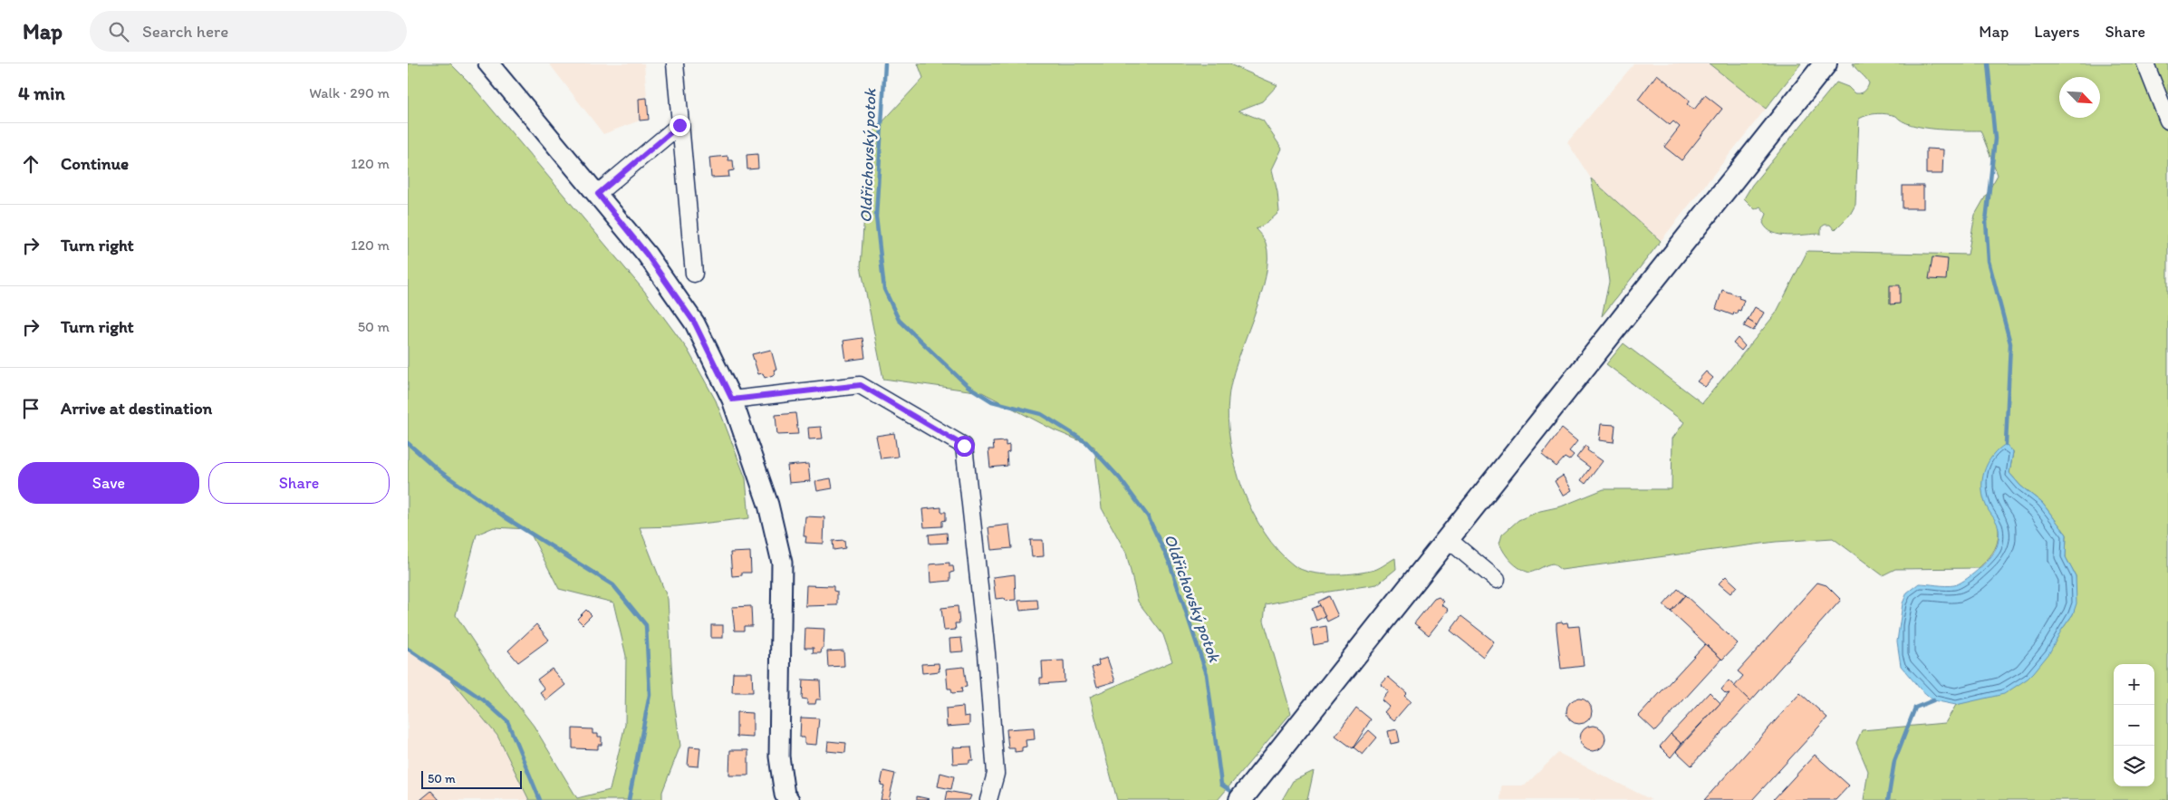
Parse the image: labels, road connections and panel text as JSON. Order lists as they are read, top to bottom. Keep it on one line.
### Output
{"water":["Oldřichovský potok"],"scale_bar":"50 m","north":"bottom right","page":{"header":"Map","search":"Search here","nav":["Map","Layers","Share"],"heading":["4 min","Walk · 290 m"],"list":[["Continue","120 m"],["Turn right","120 m"],["Turn right","50 m"],"Arrive at destination"],"buttons":["Save","Share"],"map_buttons":["+","−"],"scale":"50 m"}}
